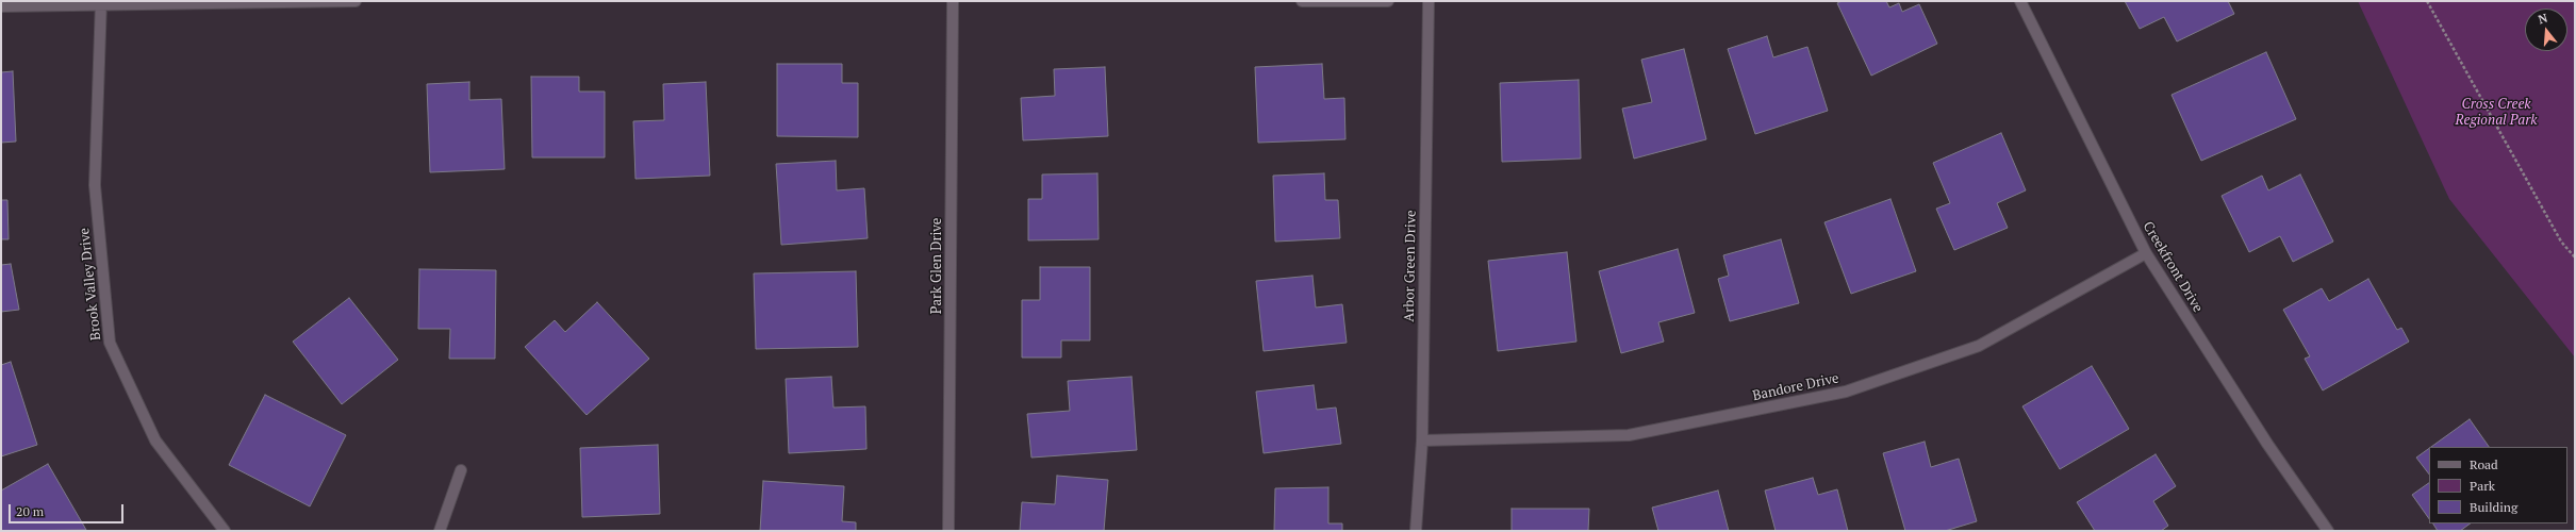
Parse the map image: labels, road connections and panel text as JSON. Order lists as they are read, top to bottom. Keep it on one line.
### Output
{"streets":{"street":["Park Glen Drive","Arbor Green Drive","Creekfront Drive","Brook Valley Drive","Bandore Drive"]},"crossings":[["Arbor Green Drive","Bandore Drive"],["Creekfront Drive","Bandore Drive"]],"parks":["Cross Creek Regional Park"],"legend":["Road","Park","Building"],"scale_bar":"20 m","north":"top"}
